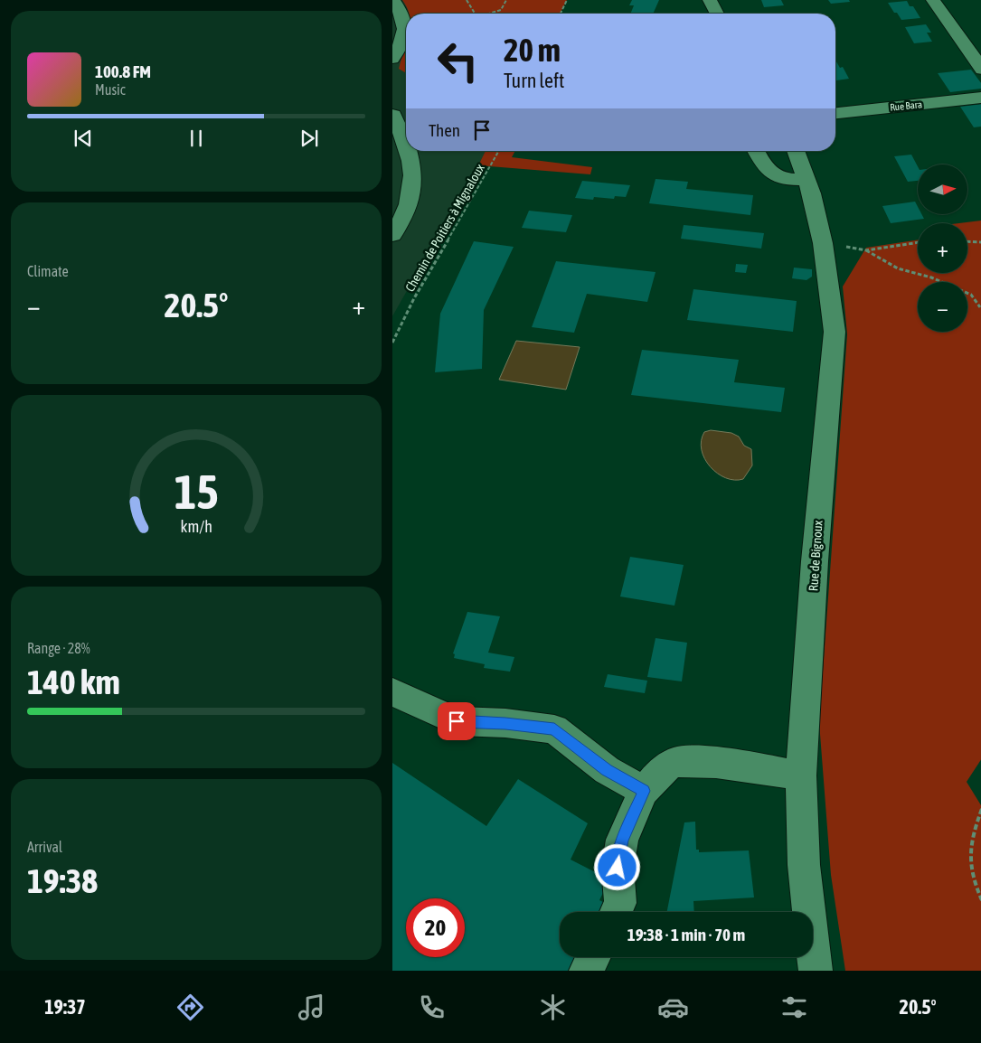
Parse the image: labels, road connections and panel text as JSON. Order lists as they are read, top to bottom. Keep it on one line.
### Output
{"streets":{"street":["Rue Bara","Rue de Bignoux"],"path":["Chemin de Poitiers à Mignaloux"]},"north":"right","page":{"turn":["20 m","Turn left"],"song":["100.8 FM","Music"],"then":"Then","map_buttons":["+","−"],"tile":["Climate",["Range · 28%","140 km"],["Arrival","19:38"]],"heat":["−","20.5°","+"],"limit":"20","trip":"19:38 · 1 min · 70 m","tabs":["19:37","20.5°"],"gauge":["15","km/h"]}}
